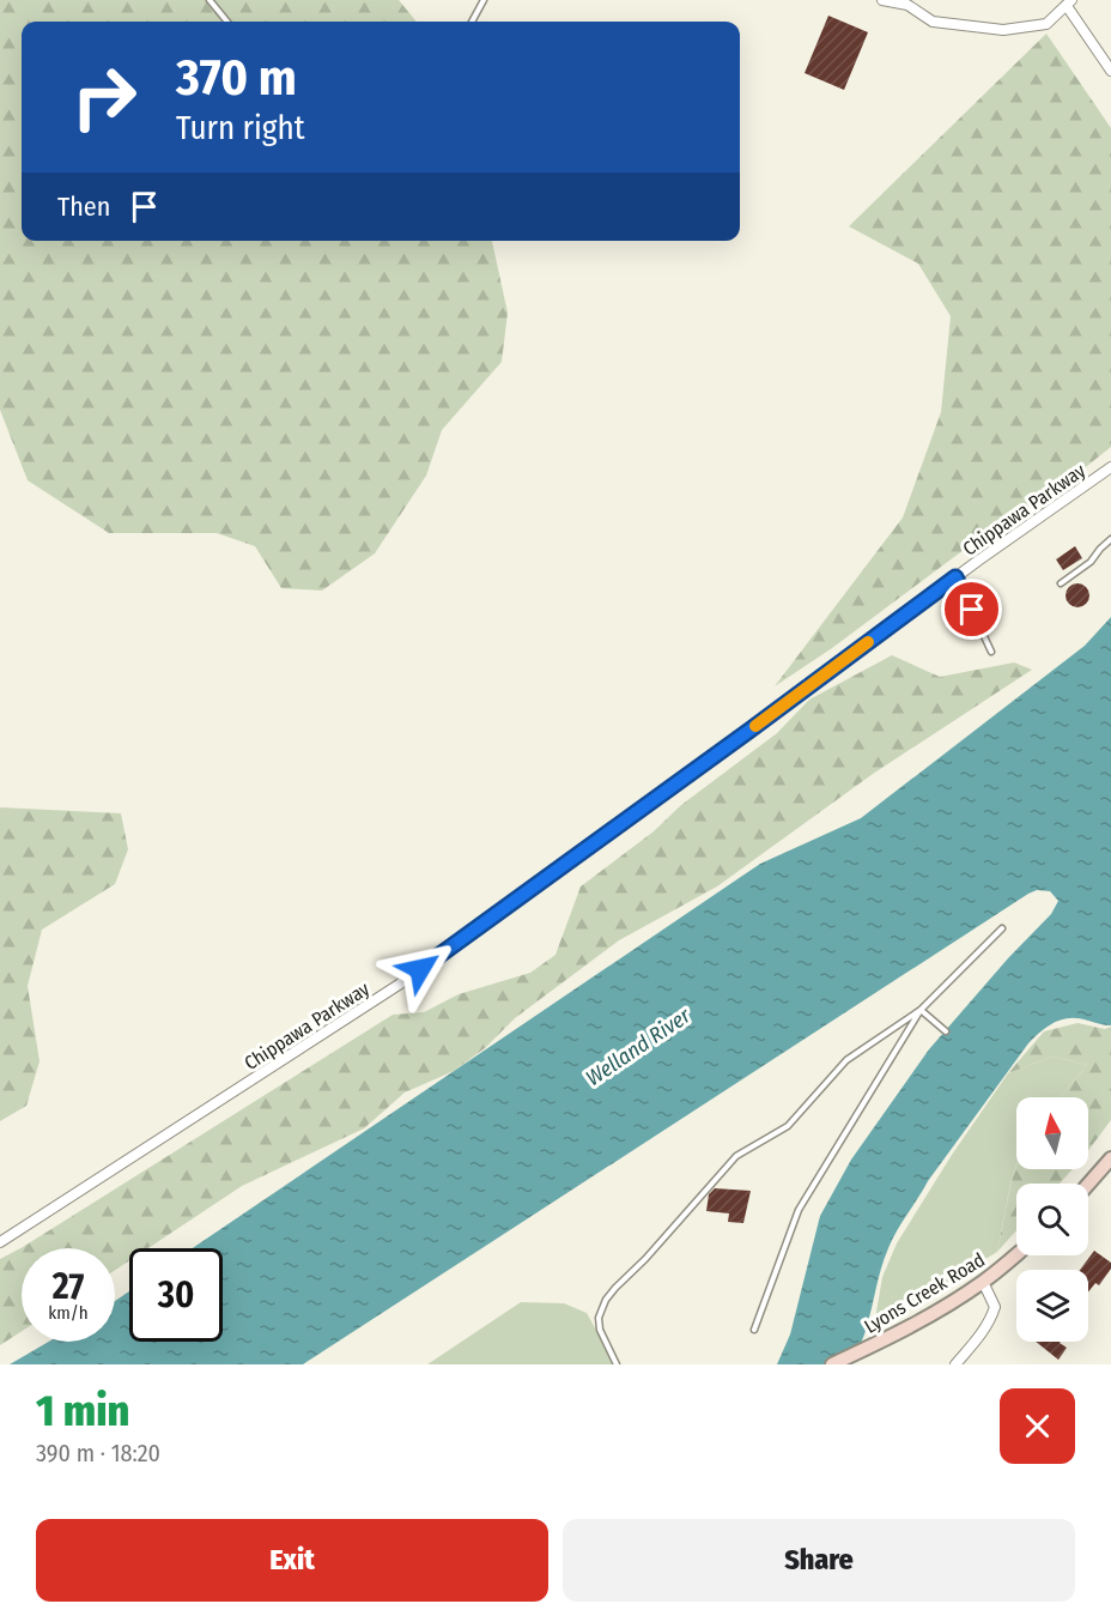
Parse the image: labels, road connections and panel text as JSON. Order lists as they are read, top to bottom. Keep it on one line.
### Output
{"streets":{"main road":["Lyons Creek Road"],"street":["Chippawa Parkway"]},"water":["Welland River"],"north":"top","page":{"turn":["370 m","Turn right"],"then":"Then","speed":"27 km/h","limit":"30","heading":["1 min","390 m · 18:20"],"buttons":["Exit","Share"]}}
